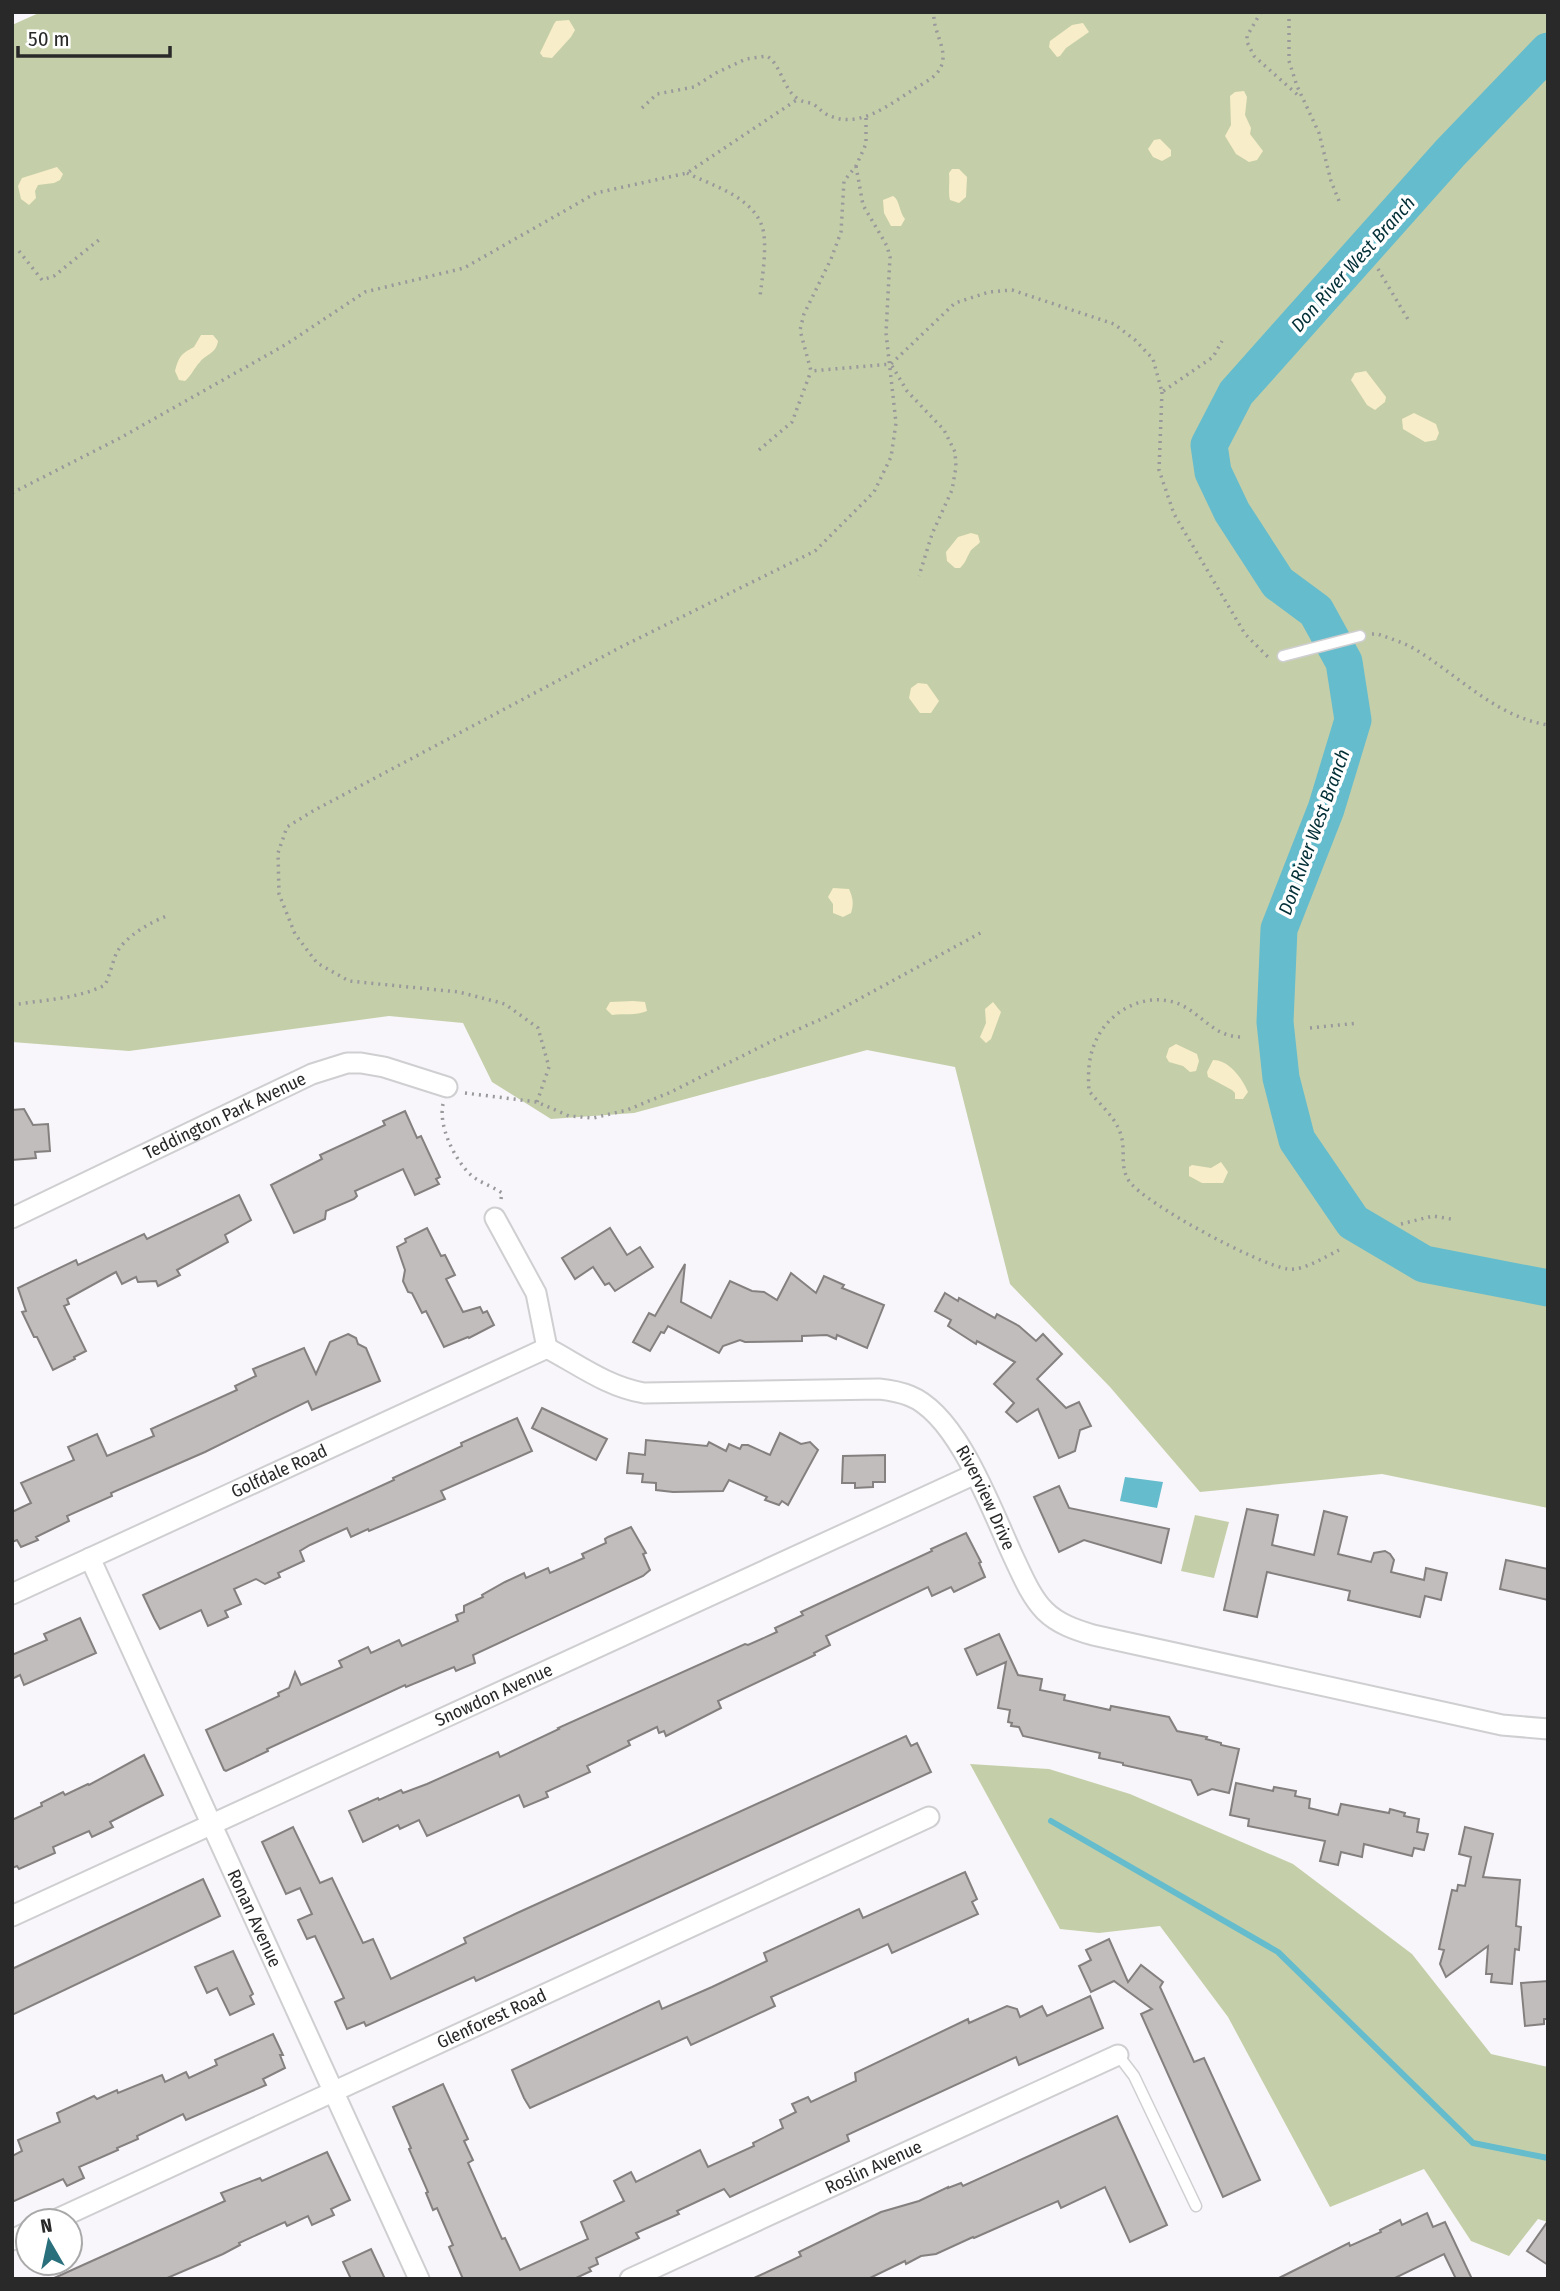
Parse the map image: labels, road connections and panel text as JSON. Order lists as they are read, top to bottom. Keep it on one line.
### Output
{"streets":{"street":["Teddington Park Avenue","Golfdale Road","Riverview Drive","Snowdon Avenue","Ronan Avenue","Glenforest Road","Roslin Avenue"]},"crossings":[["Golfdale Road","Riverview Drive"],["Golfdale Road","Ronan Avenue"],["Riverview Drive","Snowdon Avenue"],["Snowdon Avenue","Ronan Avenue"],["Ronan Avenue","Glenforest Road"]],"water":["Don River West Branch"],"scale_bar":"50 m","north":"top"}
